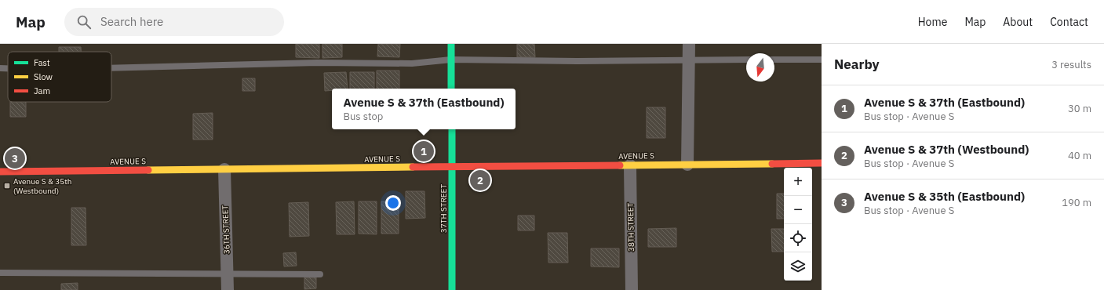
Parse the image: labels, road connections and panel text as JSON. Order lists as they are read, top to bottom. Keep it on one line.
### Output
{"streets":{"main road":["AVENUE S","37TH STREET"],"street":["38TH STREET","36TH STREET"]},"crossings":[["AVENUE S","37TH STREET"],["AVENUE S","38TH STREET"],["AVENUE S","36TH STREET"]],"places":{"transit":["Avenue S & 35th (Westbound)"]},"legend":["Fast","Slow","Jam"],"north":"bottom","page":{"header":"Map","search":"Search here","nav":["Home","Map","About","Contact"],"heading":["Nearby","3 results"],"list":[{"mark":"1","name":"Avenue S & 37th (Eastbound)","note":"Bus stop · Avenue S","value":"30 m"},{"mark":"2","name":"Avenue S & 37th (Westbound)","note":"Bus stop · Avenue S","value":"40 m"},{"mark":"3","name":"Avenue S & 35th (Eastbound)","note":"Bus stop · Avenue S","value":"190 m"}],"popup":["Avenue S & 37th (Eastbound)","Bus stop"],"pins":["1","3","2"],"map_buttons":["+","−"]}}
